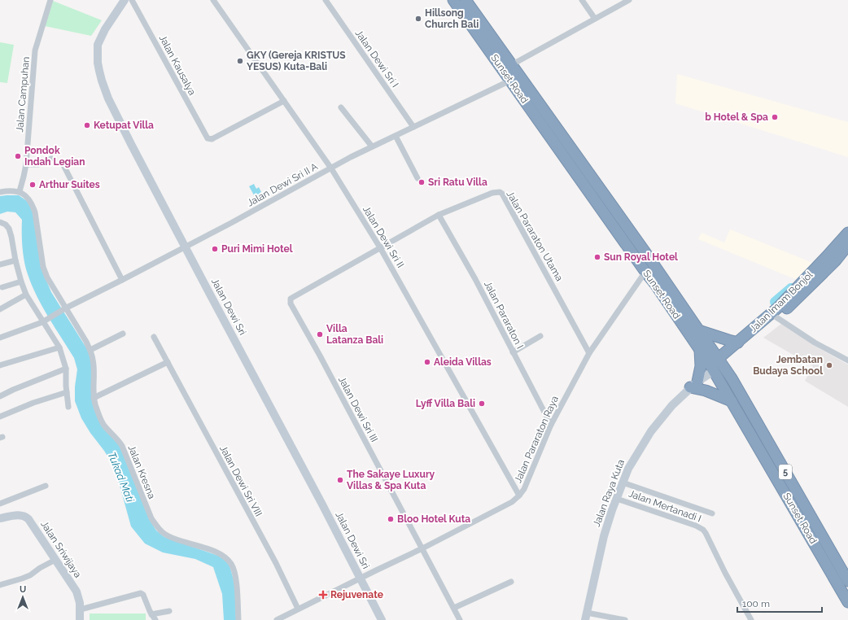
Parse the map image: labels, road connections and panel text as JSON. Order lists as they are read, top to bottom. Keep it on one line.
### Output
{"streets":{"highway":["Sunset Road","Jalan Imam Bonjol","5"],"street":["Jalan Dewi Sri I","Jalan Kausalya","Jalan Campuhan","Jalan Dewi Sri II A","Jalan Pararaton Utama","Jalan Dewi Sri II","Jalan Dewi Sri","Jalan Pararaton I","Jalan Dewi Sri III","Jalan Pararaton Raya","Jalan Kresna","Jalan Dewi Sri VIII","Jalan Raya Kuta","Jalan Mertanadi I","Jalan Sriwijaya"]},"crossings":[["Jalan Dewi Sri I","Jalan Dewi Sri II A"],["Jalan Kausalya","Jalan Dewi Sri II"],["Sunset Road","Jalan Dewi Sri II A"],["Sunset Road","Jalan Imam Bonjol"],["Sunset Road","Jalan Pararaton Raya"],["Sunset Road","Jalan Raya Kuta"],["Jalan Campuhan","Jalan Kresna"],["Jalan Dewi Sri II A","Jalan Dewi Sri II"],["Jalan Dewi Sri II A","Jalan Dewi Sri"],["Jalan Dewi Sri II A","Jalan Kresna"],["Jalan Pararaton Utama","Jalan Dewi Sri II"],["Jalan Pararaton Utama","Jalan Pararaton I"],["Jalan Pararaton Utama","Jalan Dewi Sri III"],["Jalan Pararaton Utama","Jalan Pararaton Raya"],["Jalan Dewi Sri II","Jalan Dewi Sri III"],["Jalan Dewi Sri II","Jalan Pararaton Raya"],["Jalan Imam Bonjol","Jalan Raya Kuta"],["Jalan Dewi Sri","Jalan Pararaton Raya"],["Jalan Pararaton I","Jalan Pararaton Raya"],["Jalan Dewi Sri III","Jalan Pararaton Raya"],["Jalan Pararaton Raya","Jalan Dewi Sri VIII"],["Jalan Raya Kuta","Jalan Mertanadi I"]],"water":["Tukad Mati"],"places":{"other":["Hillsong Church Bali","GKY (Gereja KRISTUS YESUS) Kuta-Bali","b Hotel & Spa","Ketupat Villa","Pondok Indah Legian","Sri Ratu Villa","Arthur Suites","Puri Mimi Hotel","Sun Royal Hotel","Villa Latanza Bali","Aleida Villas","Jembatan Budaya School","Lyff Villa Bali","The Sakaye Luxury Villas & Spa Kuta","Bloo Hotel Kuta"],"health":["Rejuvenate"]},"scale_bar":"100 m","north":"top"}
